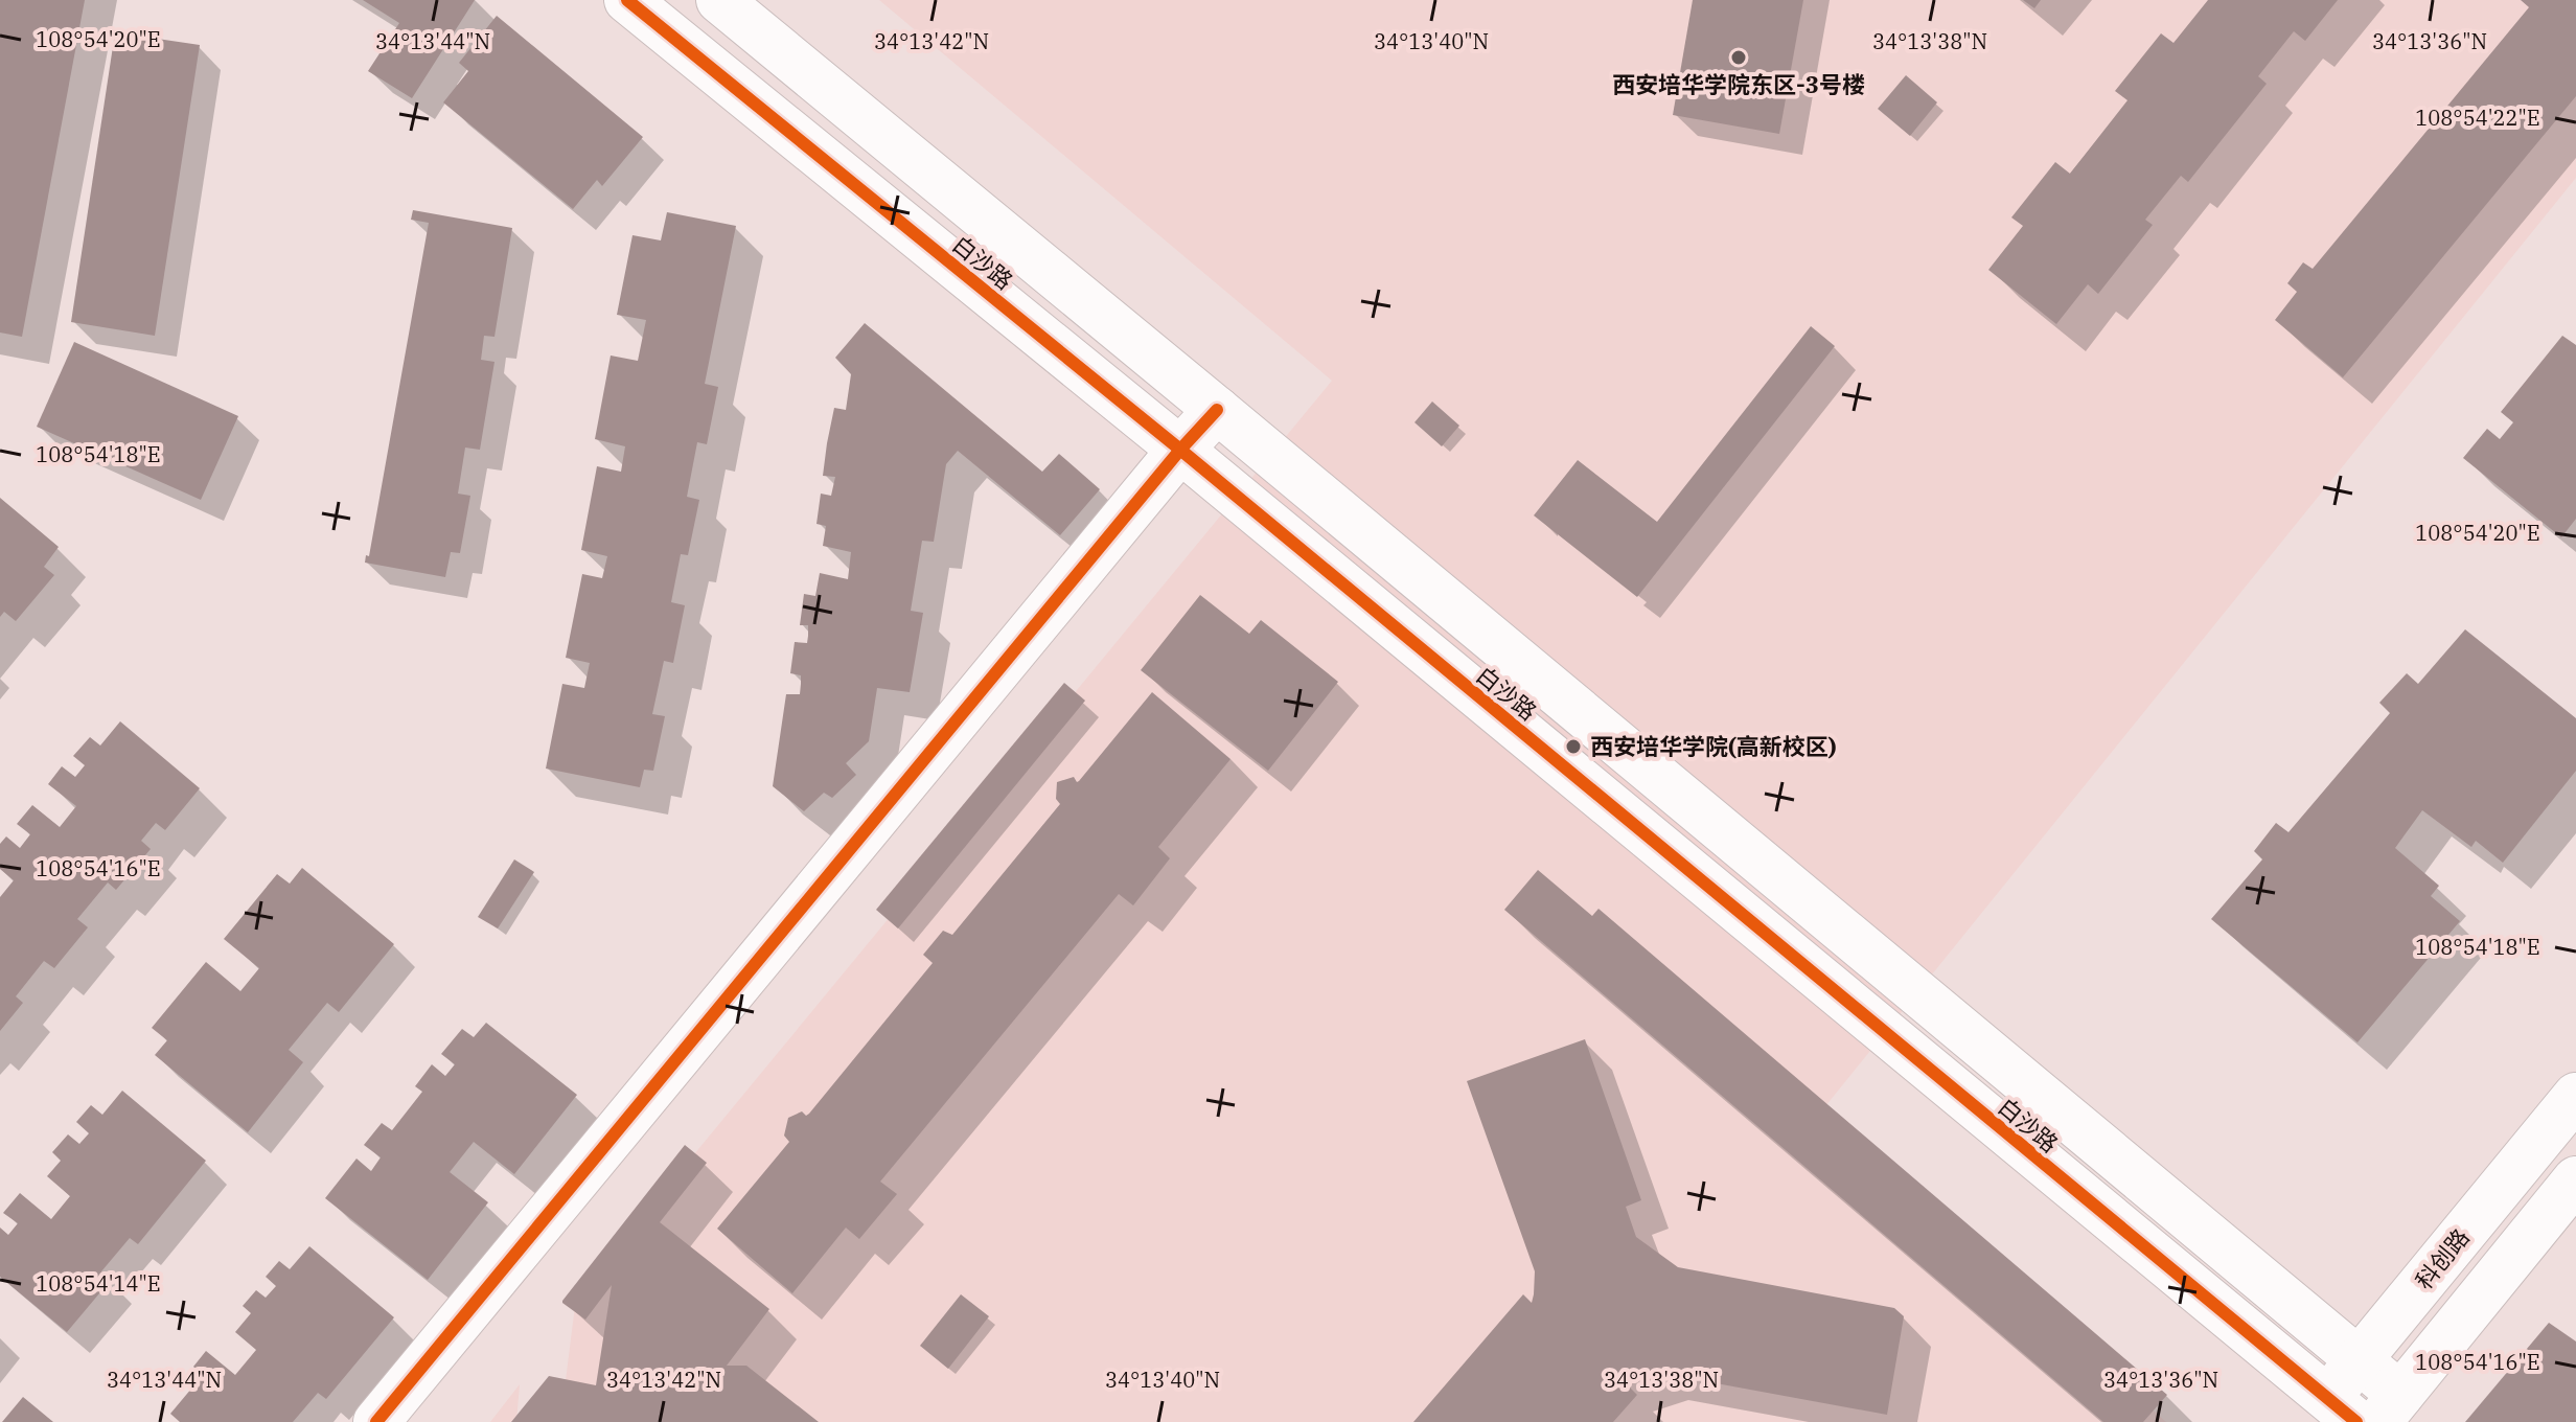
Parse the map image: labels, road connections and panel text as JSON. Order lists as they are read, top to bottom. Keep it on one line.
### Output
{"streets":{"street":["白沙路","科创路"]},"crossings":[["白沙路","科创路"]],"places":["西安培华学院东区-3号楼","西安培华学院(高新校区)"],"coordinates":["108°54'20\"E","34°13'44\"N","34°13'42\"N","34°13'40\"N","34°13'38\"N","34°13'36\"N","108°54'22\"E","108°54'18\"E","108°54'16\"E","108°54'14\"E"]}
